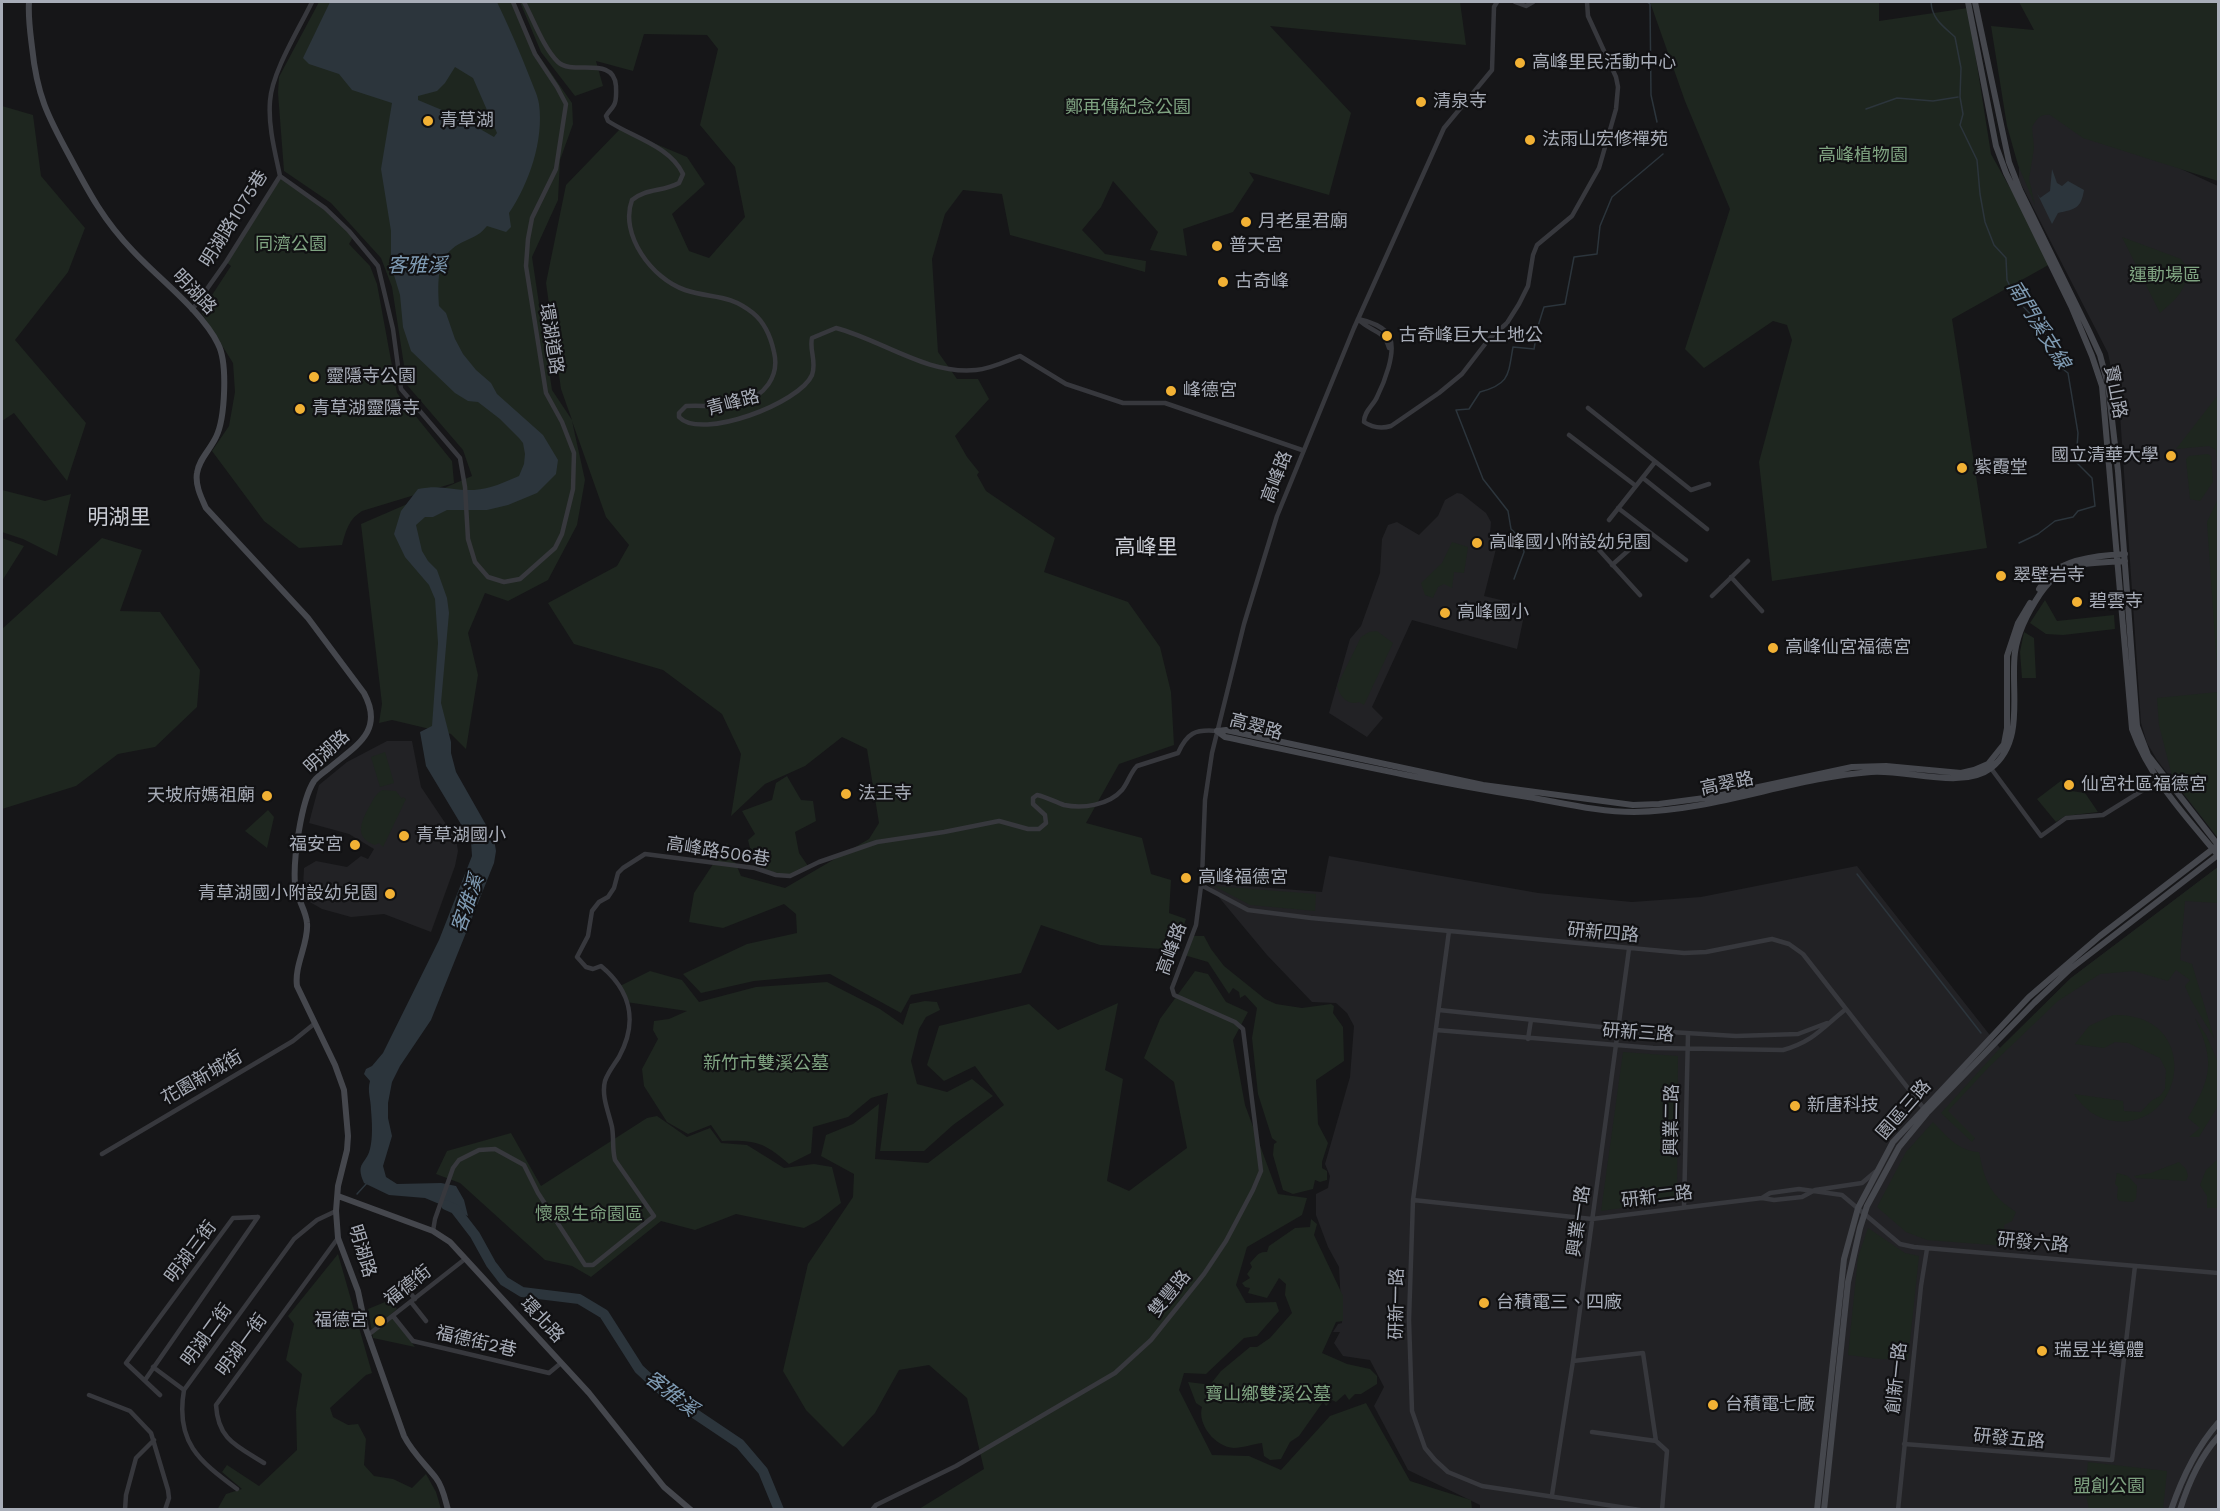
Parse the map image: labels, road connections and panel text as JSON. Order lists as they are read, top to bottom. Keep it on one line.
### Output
{"streets":{"street":["明湖路1075巷","明湖路","環湖道路","寶山路","青峰路","高峰路","高翠路","高峰路506巷","研新四路","研新三路","花園新城街","園區三路","興業二路","研新二路","興業一路","研發六路","明湖三街","福德街","雙豐路","研新一路","環北路","明湖二街","福德街2巷","明湖一街","創新一路","研發五路"]},"crossings":[["明湖路1075巷","明湖路"],["明湖路1075巷","環湖道路"],["明湖路","花園新城街"],["明湖路","福德街"],["明湖路","環北路"],["明湖路","明湖二街"],["明湖路","明湖一街"],["寶山路","園區三路"],["青峰路","高峰路"],["高峰路","高翠路"],["高峰路","高峰路506巷"],["高峰路","研新四路"],["高峰路","雙豐路"],["高翠路","高峰路506巷"],["高峰路506巷","環北路"],["研新四路","研新三路"],["研新四路","園區三路"],["研新四路","興業一路"],["研新四路","研新一路"],["研新三路","興業二路"],["研新三路","興業一路"],["研新三路","研新一路"],["園區三路","研新二路"],["園區三路","研發六路"],["興業二路","研新二路"],["研新二路","興業一路"],["研新二路","研發六路"],["研新二路","研新一路"],["興業一路","研新一路"],["研發六路","創新一路"],["研發六路","研發五路"],["福德街","環北路"],["福德街","福德街2巷"],["環北路","福德街2巷"],["創新一路","研發五路"]],"districts":["明湖里","高峰里"],"water":["客雅溪","南門溪支線"],"parks":["鄭再傳紀念公園","高峰植物園","同濟公園","運動場區","新竹市雙溪公墓","懷恩生命園區","寶山鄉雙溪公墓","盟創公園"],"places":["高峰里民活動中心","清泉寺","青草湖","法雨山宏修禪苑","月老星君廟","普天宮","古奇峰","古奇峰巨大土地公","靈隱寺公園","峰德宮","青草湖靈隱寺","國立清華大學","紫霞堂","高峰國小附設幼兒園","翠壁岩寺","碧雲寺","高峰國小","高峰仙宮福德宮","仙宮社區福德宮","法王寺","天坡府媽祖廟","青草湖國小","福安宮","高峰福德宮","青草湖國小附設幼兒園","新唐科技","台積電三、四廠","福德宮","瑞昱半導體","台積電七廠"]}
